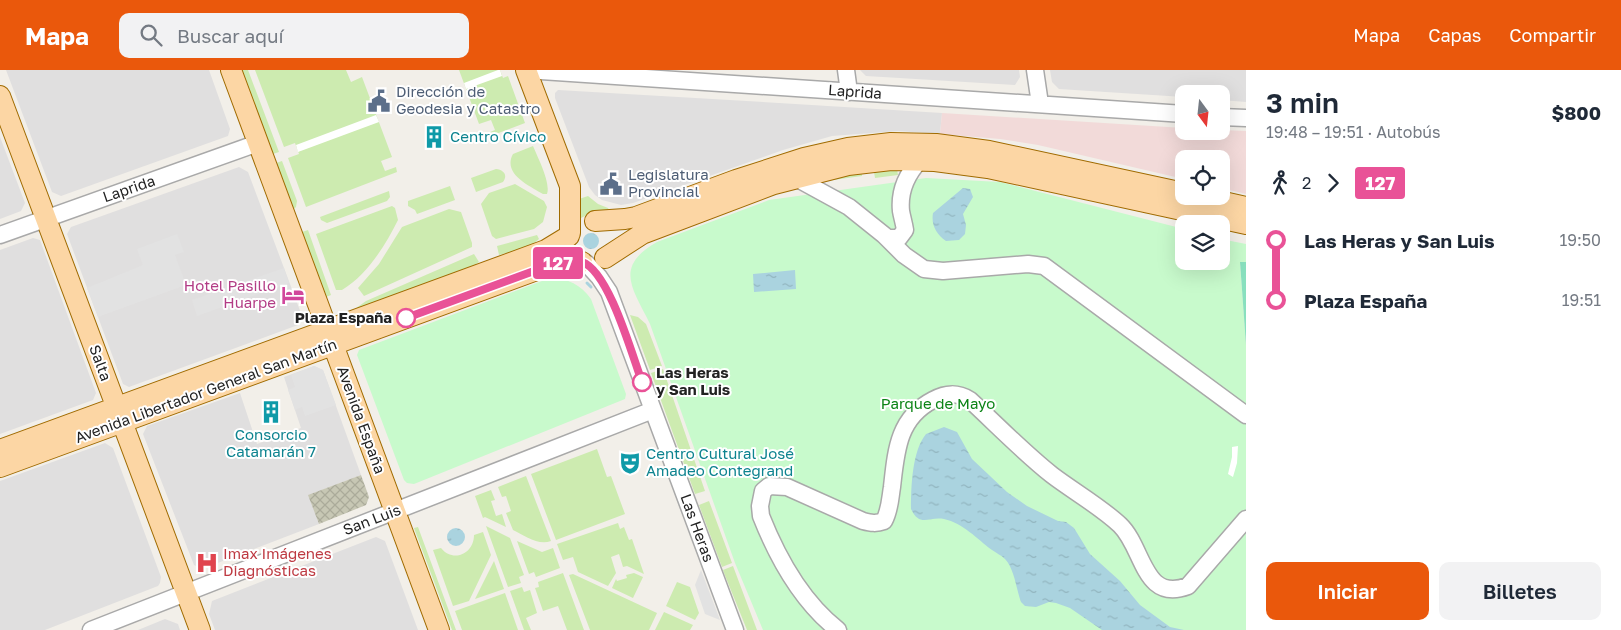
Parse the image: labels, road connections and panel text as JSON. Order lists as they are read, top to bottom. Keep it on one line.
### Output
{"streets":{"main road":["Salta","Avenida Libertador General San Martín","Avenida España"],"street":["Laprida","San Luis","Las Heras"]},"crossings":[["Laprida","Salta"],["Laprida","Avenida España"],["Salta","Avenida Libertador General San Martín"],["Salta","San Luis"],["Avenida Libertador General San Martín","Avenida España"],["Avenida Libertador General San Martín","Las Heras"],["Avenida España","San Luis"],["San Luis","Las Heras"]],"parks":["Parque de Mayo"],"places":{"public building":["Dirección de Geodesia y Catastro","Legislatura Provincial"],"building":["Centro Cívico","Consorcio Catamarán 7"],"hotel":["Hotel Pasillo Huarpe"],"other":["Plaza España","Las Heras y San Luis"],"theatre":["Centro Cultural José Amadeo Contegrand"],"hospital":["Imax Imágenes Diagnósticas"]},"lines":["bus line 127"],"north":"bottom","page":{"header":"Mapa","search":"Buscar aquí","nav":["Mapa","Capas","Compartir"],"on_map":"127","heading":["3 min","19:48 – 19:51 · Autobús","$800"],"legs":["2","127"],"list":[{"name":"Las Heras y San Luis","value":"19:50"},{"name":"Plaza España","value":"19:51"}],"buttons":["Iniciar","Billetes"]}}
